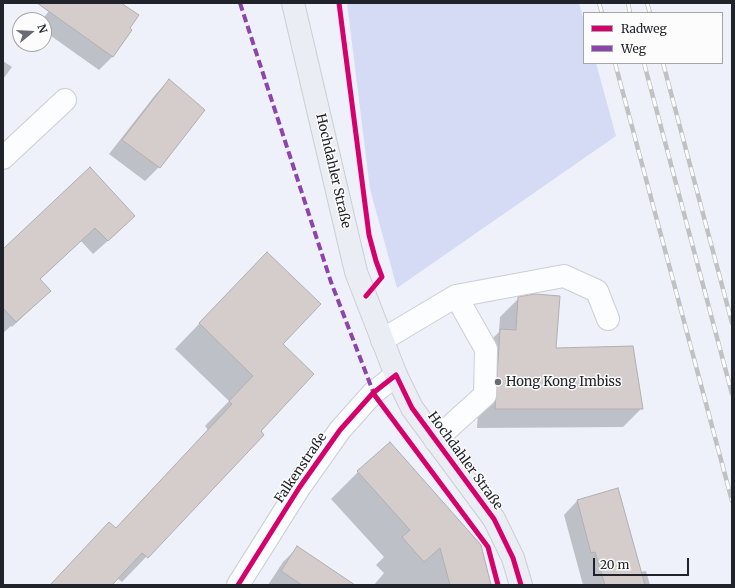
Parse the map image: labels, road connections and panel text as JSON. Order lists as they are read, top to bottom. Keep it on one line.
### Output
{"streets":{"main road":["Hochdahler Straße"],"street":["Falkenstraße"]},"crossings":[["Hochdahler Straße","Falkenstraße"]],"places":["Hong Kong Imbiss"],"legend":["Radweg","Weg"],"scale_bar":"20 m","north":"right"}
